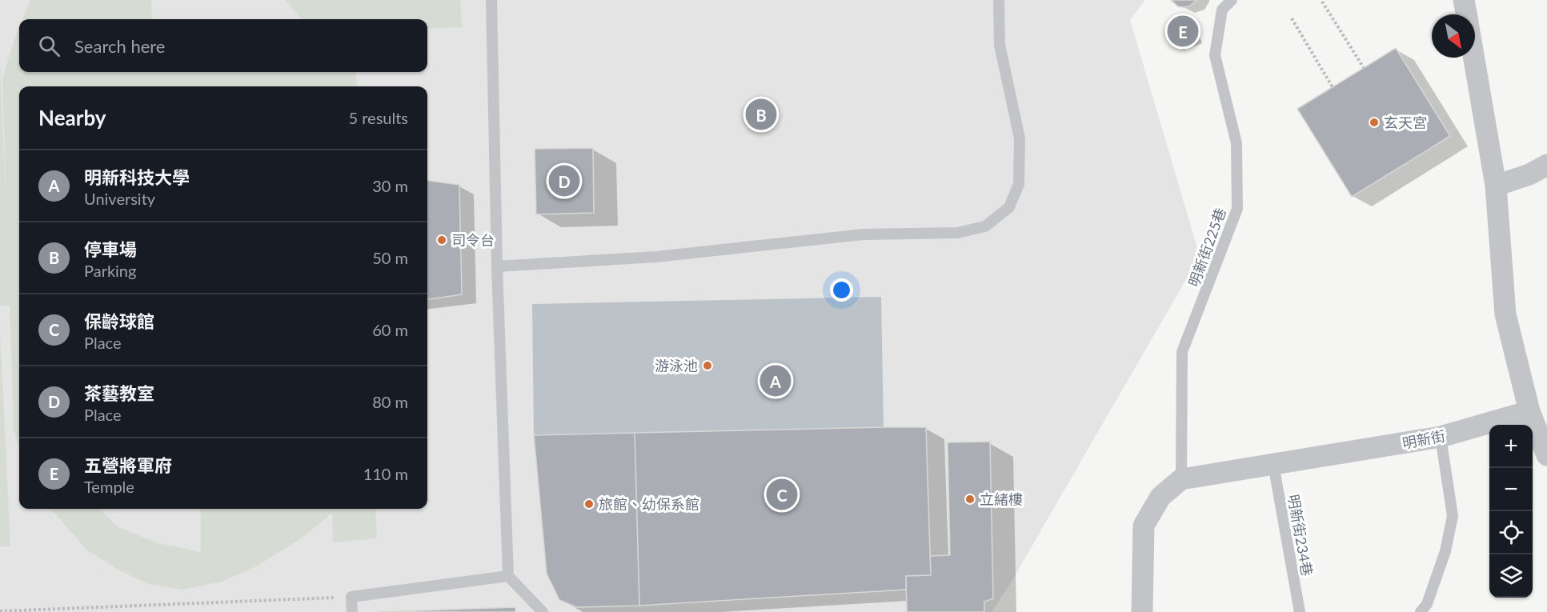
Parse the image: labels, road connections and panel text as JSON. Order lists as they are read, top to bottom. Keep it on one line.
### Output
{"streets":{"street":["明新街"],"lane":["明新街225巷","明新街234巷"]},"crossings":[["明新街225巷","明新街"],["明新街","明新街234巷"]],"places":["玄天宮","司令台","游泳池","立緒樓","旅館、幼保系館"],"north":"bottom right","page":{"pins":["E","B","D","A","C"],"search":"Search here","heading":["Nearby","5 results"],"list":[{"mark":"A","name":"明新科技大學","note":"University","value":"30 m"},{"mark":"B","name":"停車場","note":"Parking","value":"50 m"},{"mark":"C","name":"保齡球館","note":"Place","value":"60 m"},{"mark":"D","name":"茶藝教室","note":"Place","value":"80 m"},{"mark":"E","name":"五營將軍府","note":"Temple","value":"110 m"}],"map_buttons":["+","−"]}}
